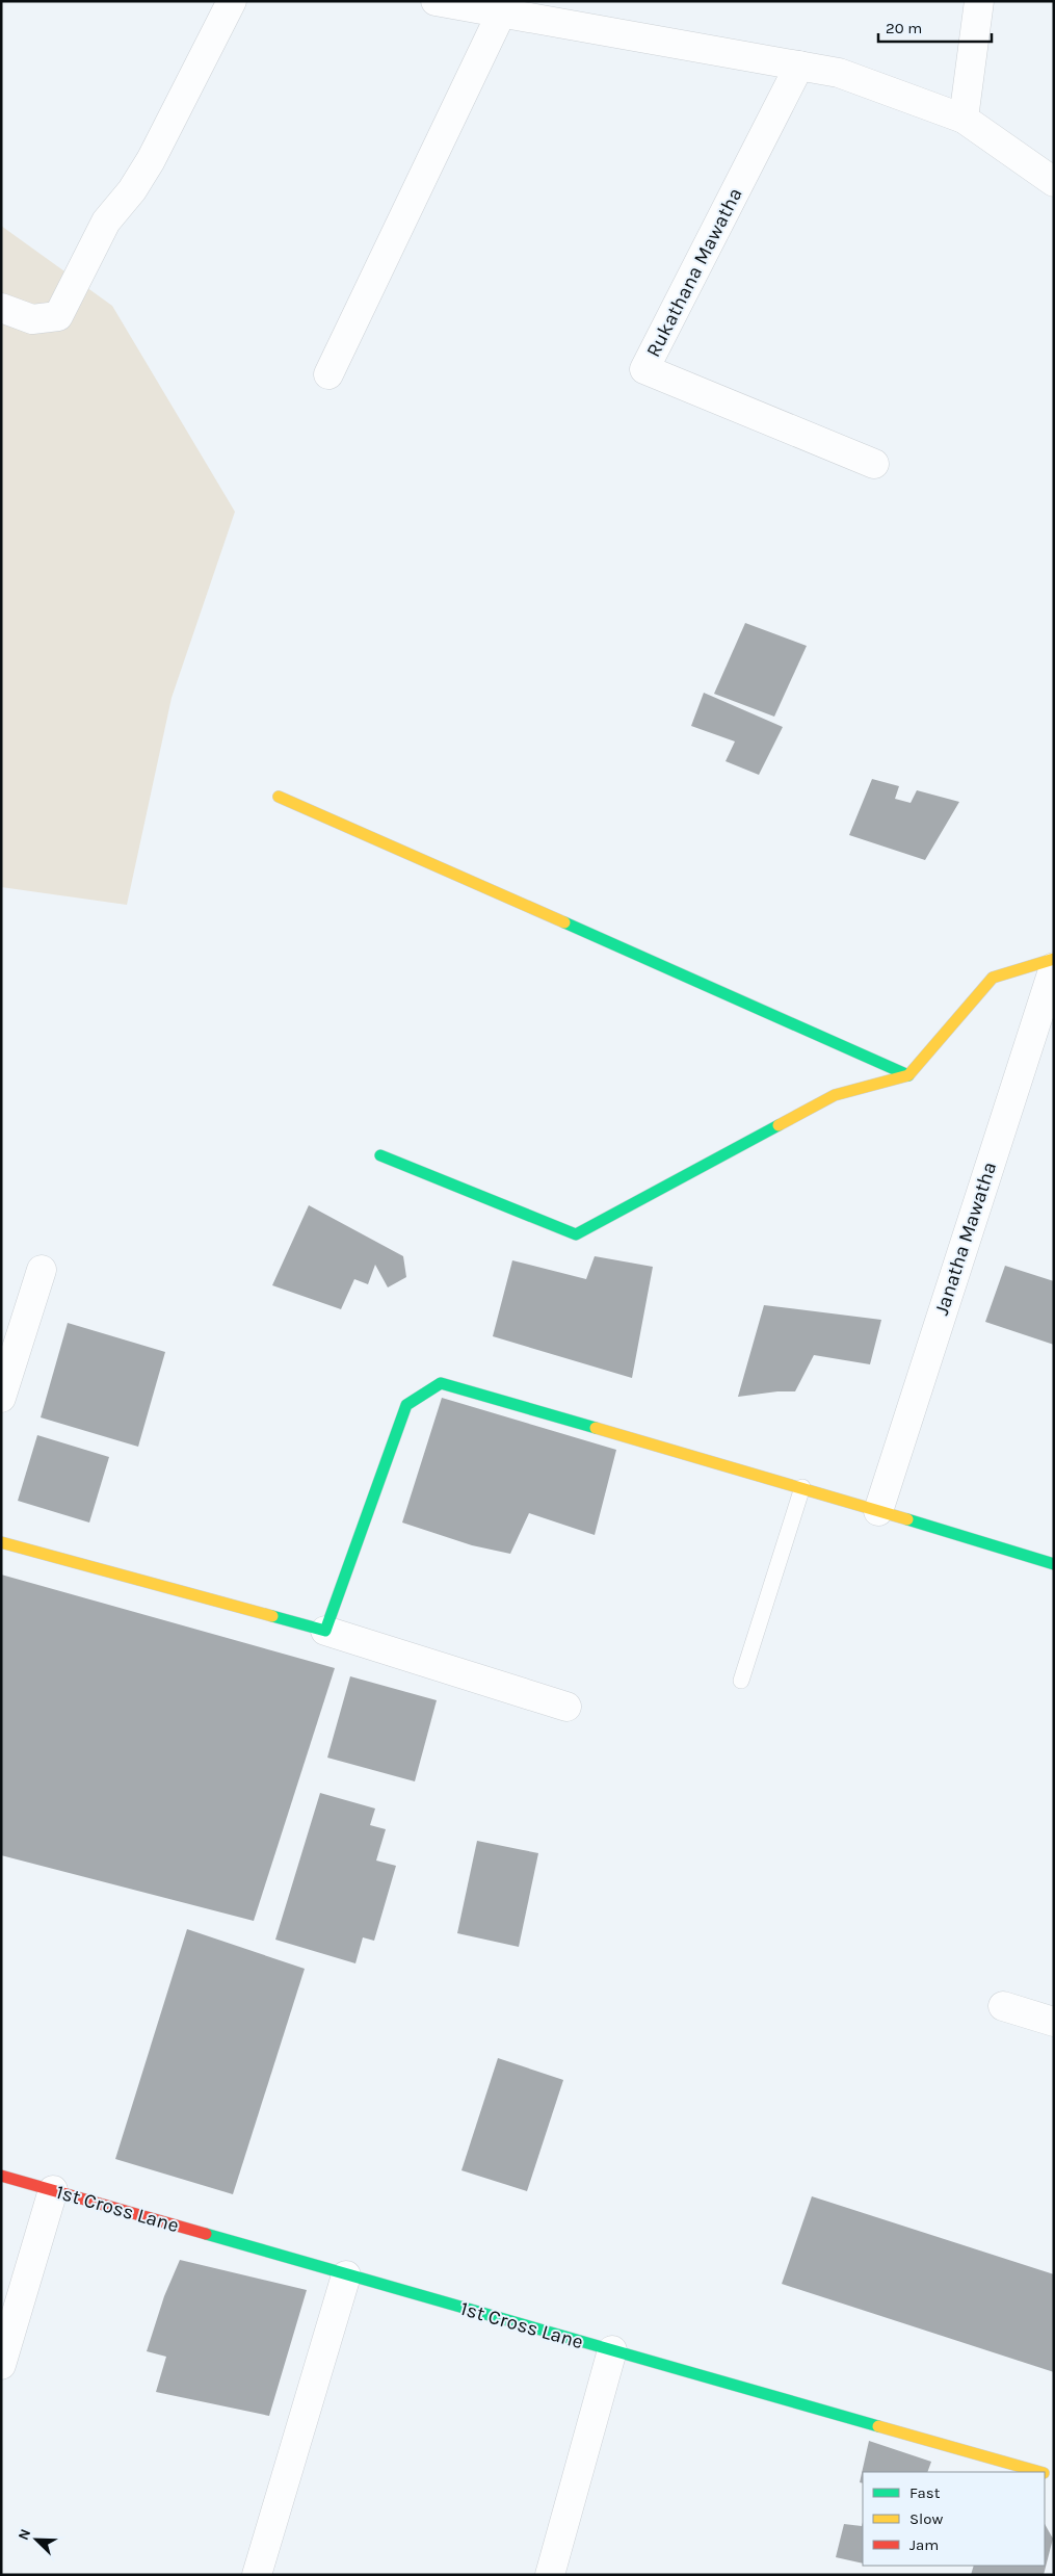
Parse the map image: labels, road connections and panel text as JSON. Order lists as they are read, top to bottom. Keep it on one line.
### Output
{"streets":{"street":["Rukathana Mawatha","Janatha Mawatha","1st Cross Lane"]},"legend":["Fast","Slow","Jam"],"scale_bar":"20 m","north":"top left"}
